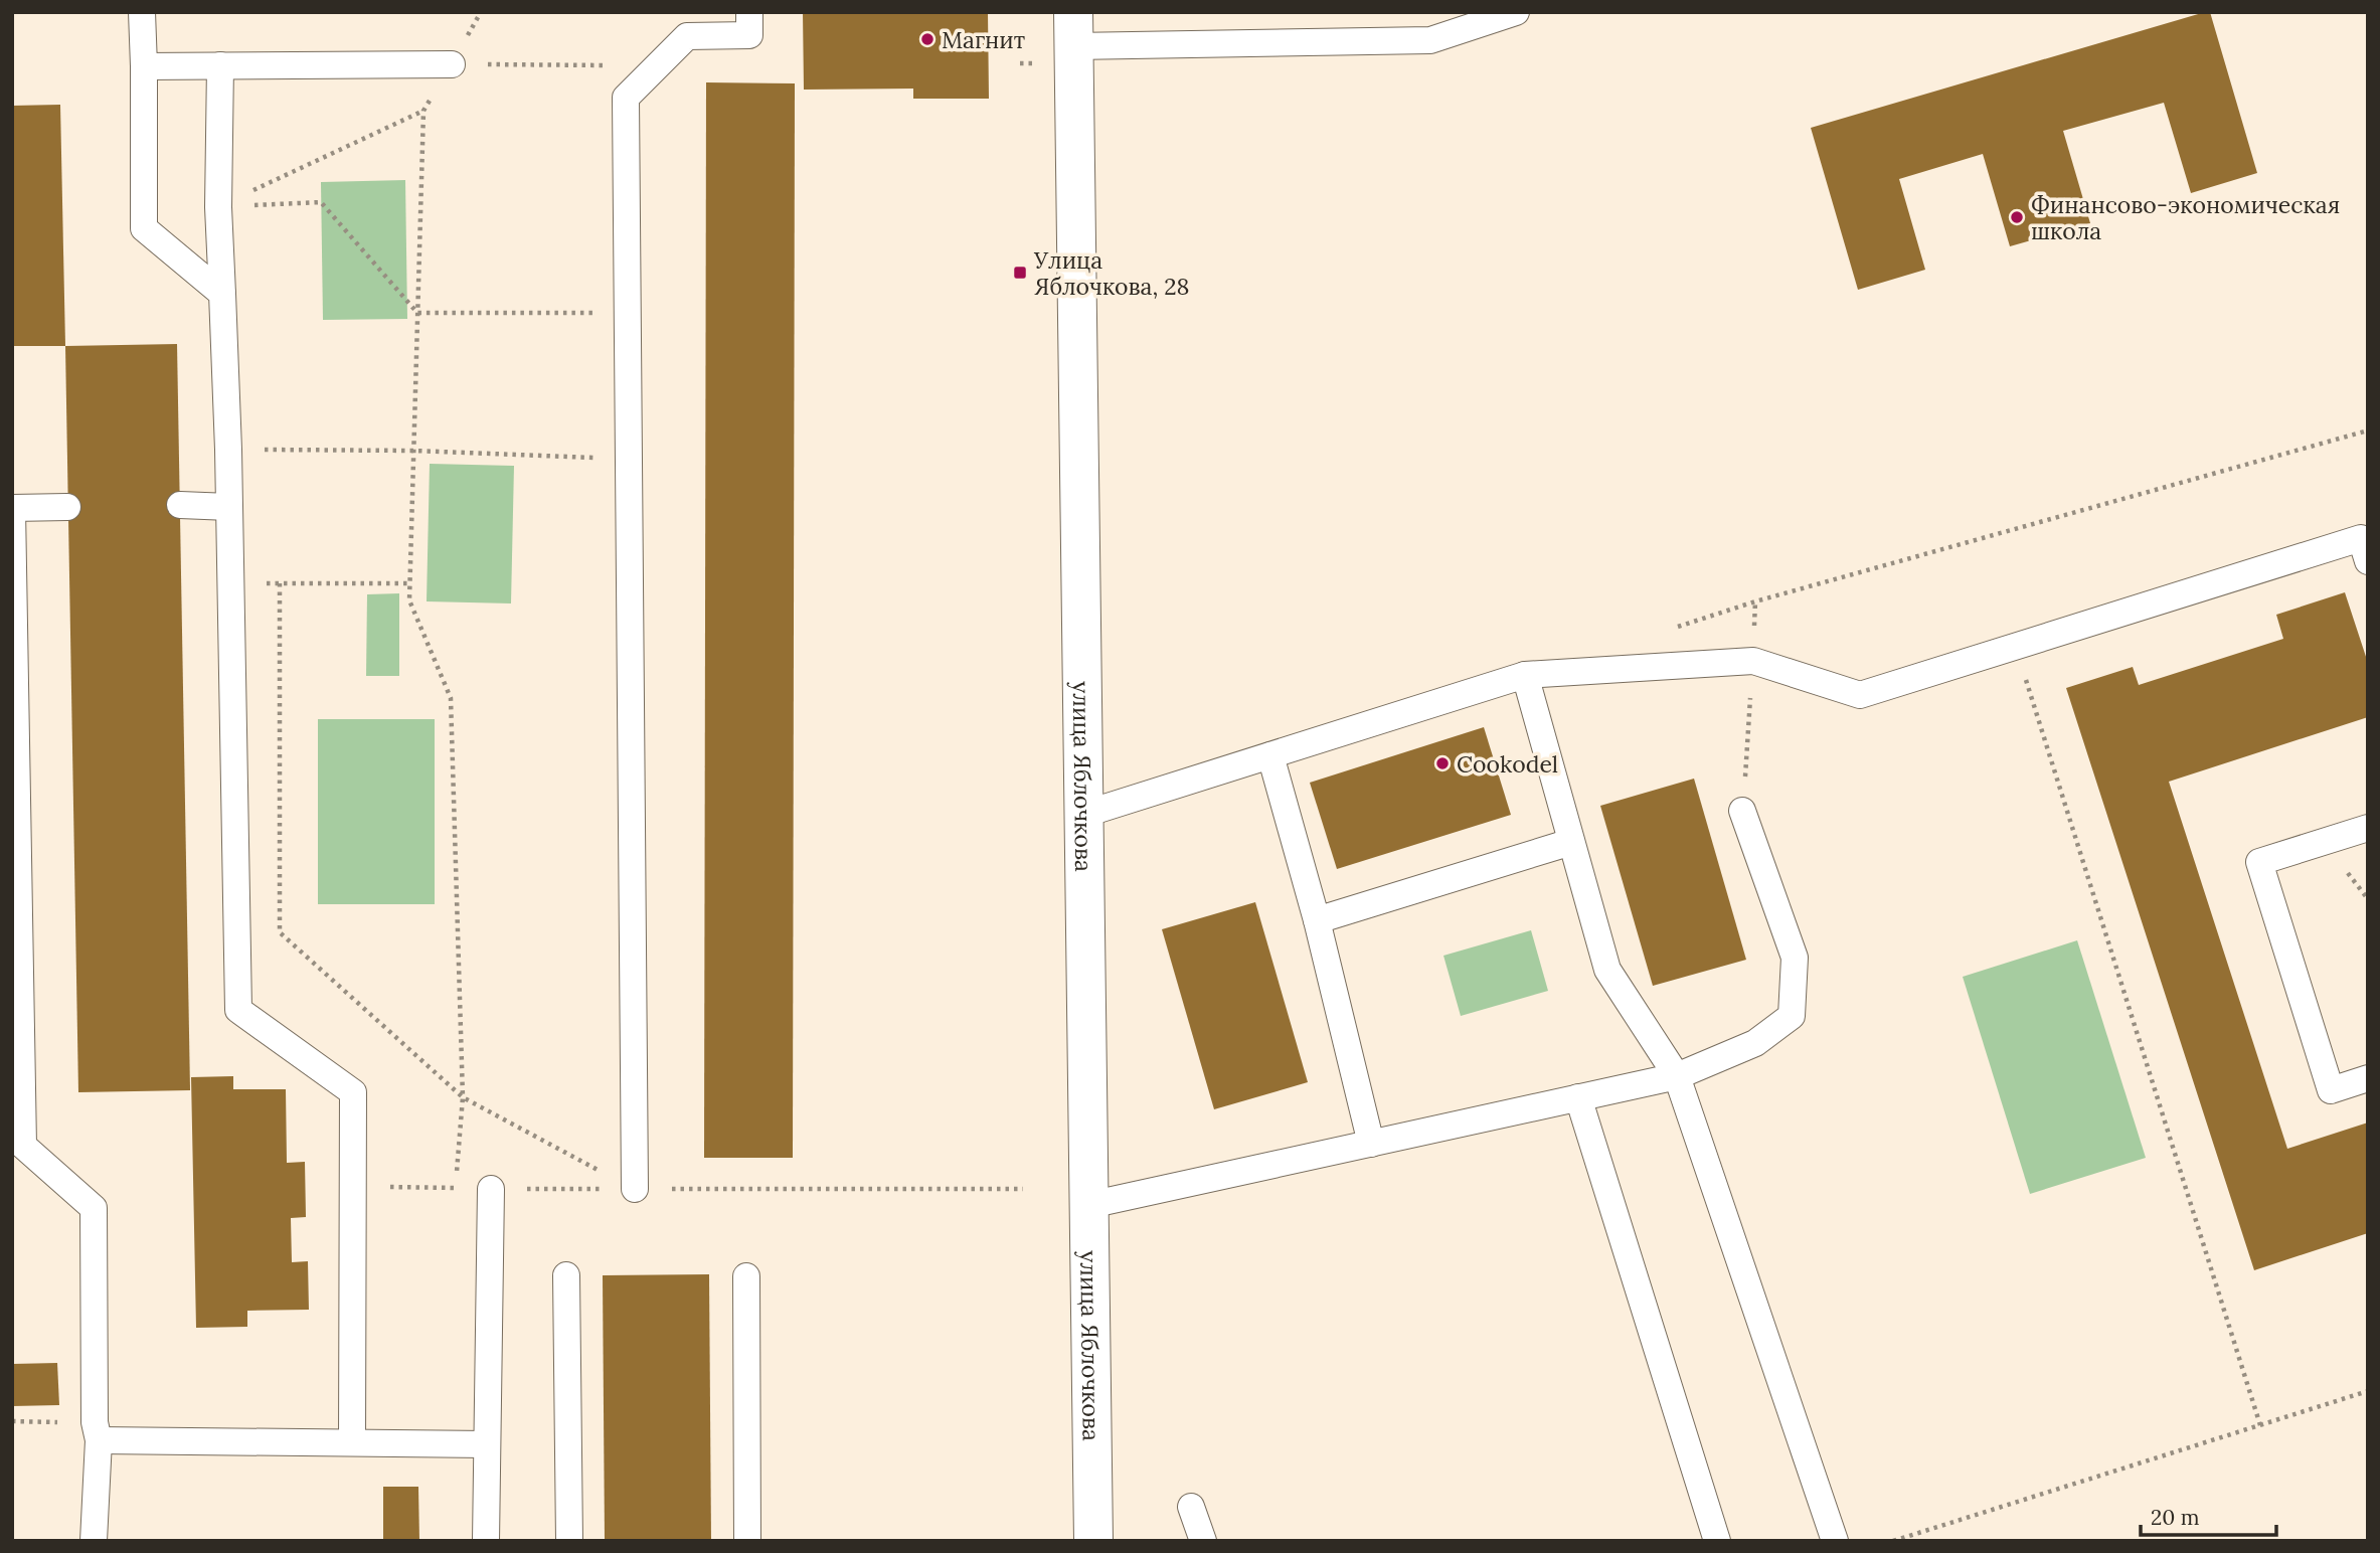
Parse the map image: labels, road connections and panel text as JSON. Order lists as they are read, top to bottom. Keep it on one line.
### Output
{"streets":{"street":["улица Яблочкова"]},"places":{"other":["Магнит","Финансово-экономическая школа","Cookodel"],"transit":["Улица Яблочкова, 28"]},"scale_bar":"20 m"}
